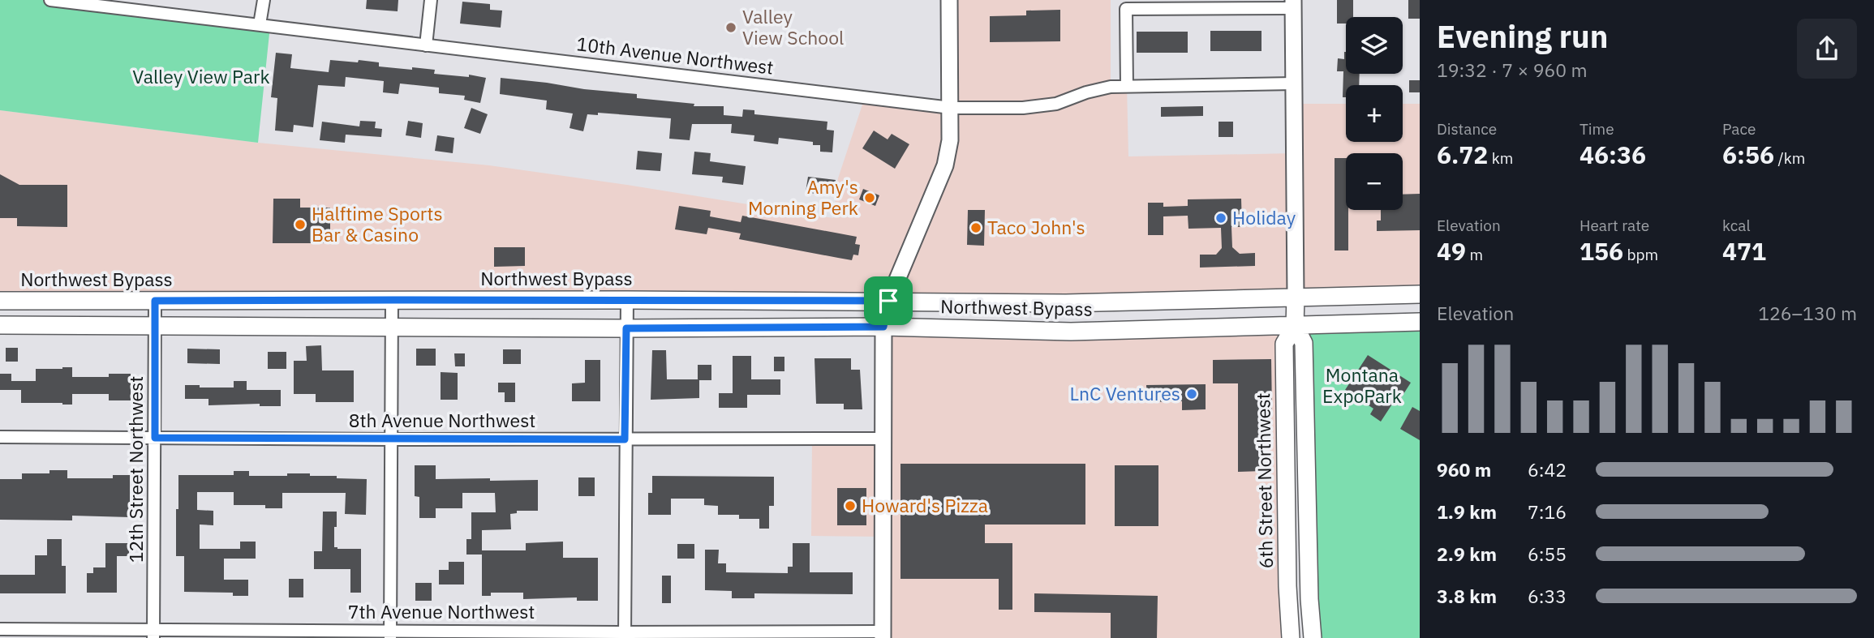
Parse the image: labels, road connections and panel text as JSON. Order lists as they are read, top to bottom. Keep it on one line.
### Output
{"streets":{"main road":["Northwest Bypass","6th Street Northwest"],"street":["10th Avenue Northwest","8th Avenue Northwest","12th Street Northwest","7th Avenue Northwest"]},"crossings":[["10th Avenue Northwest","6th Street Northwest"],["Northwest Bypass","12th Street Northwest"],["Northwest Bypass","6th Street Northwest"],["8th Avenue Northwest","12th Street Northwest"],["12th Street Northwest","7th Avenue Northwest"]],"parks":["Valley View Park","Montana ExpoPark"],"places":["Valley View School","Amy's Morning Perk","Holiday","Halftime Sports Bar & Casino","Taco John's","LnC Ventures","Howard's Pizza"],"page":{"heading":["Evening run","19:32 · 7 × 960 m"],"map_buttons":["+","−"],"stats":[["Distance","6.72 km"],["Time","46:36"],["Pace","6:56 /km"],["Elevation","49 m"],["Heart rate","156 bpm"],["kcal","471"]],"chart":["Elevation","126–130 m"],"list":[{"name":"960 m","note":"6:42"},{"name":"1.9 km","note":"7:16"},{"name":"2.9 km","note":"6:55"},{"name":"3.8 km","note":"6:33"}]}}
